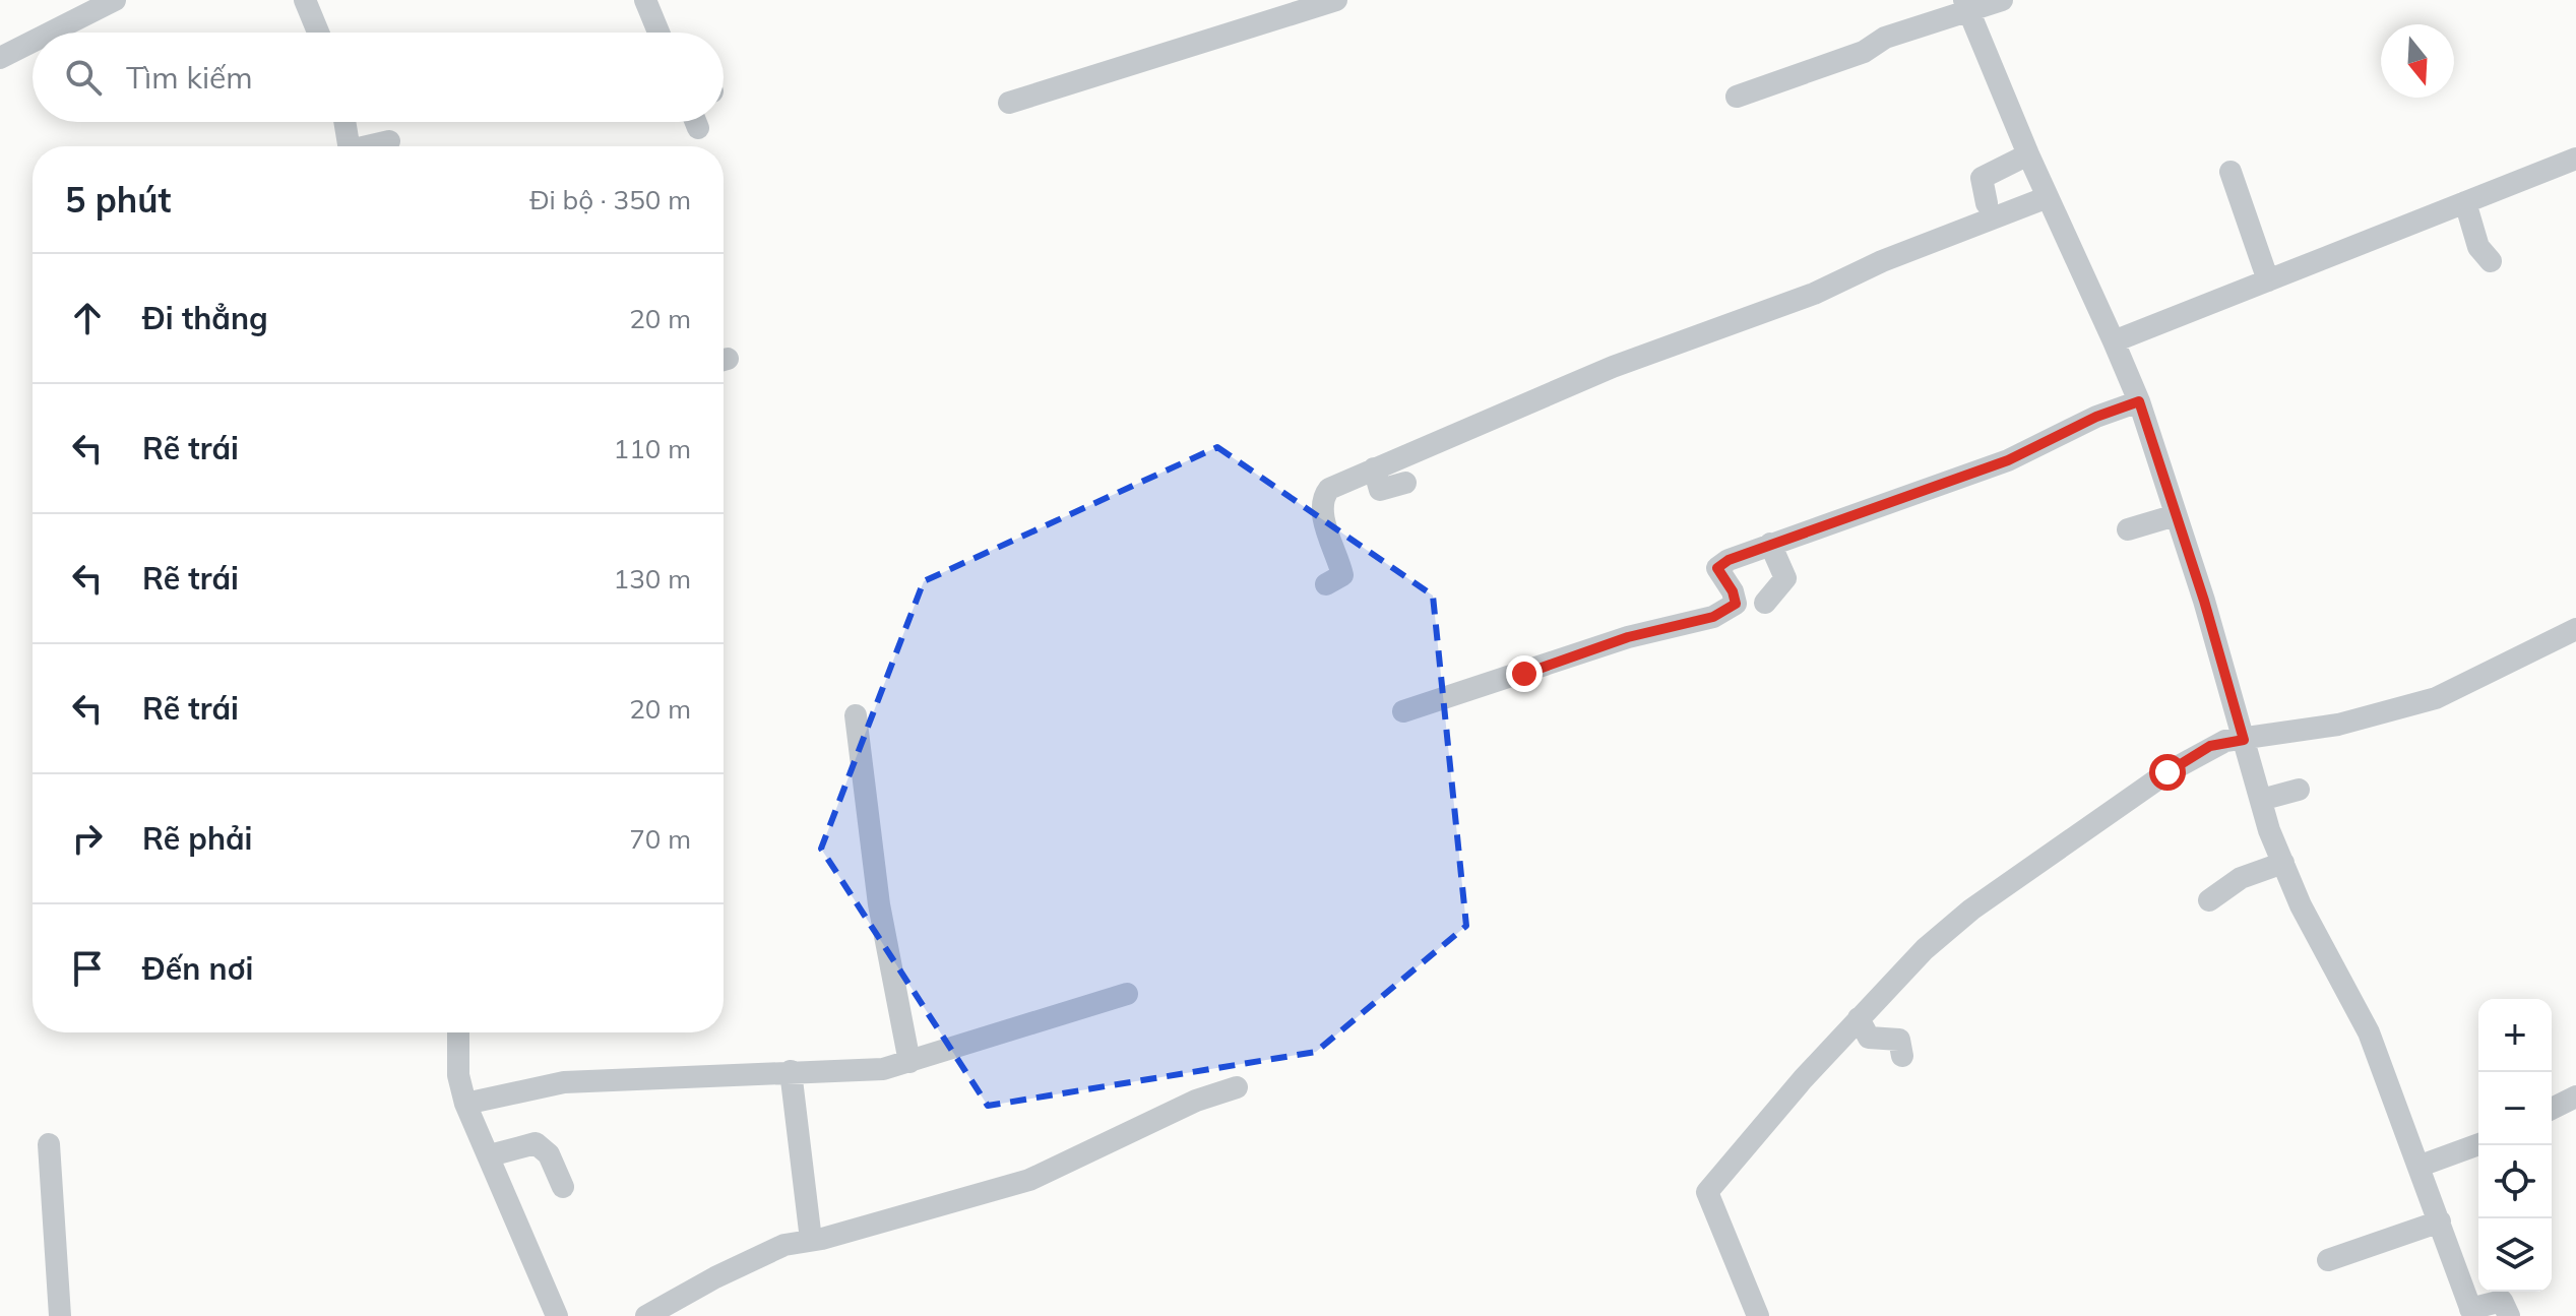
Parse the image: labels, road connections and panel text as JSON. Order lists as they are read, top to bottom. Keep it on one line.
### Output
{"north":"bottom","page":{"search":"Tìm kiếm","heading":["5 phút","Đi bộ · 350 m"],"list":[["Đi thẳng","20 m"],["Rẽ trái","110 m"],["Rẽ trái","130 m"],["Rẽ trái","20 m"],["Rẽ phải","70 m"],"Đến nơi"],"map_buttons":["+","−"]}}
